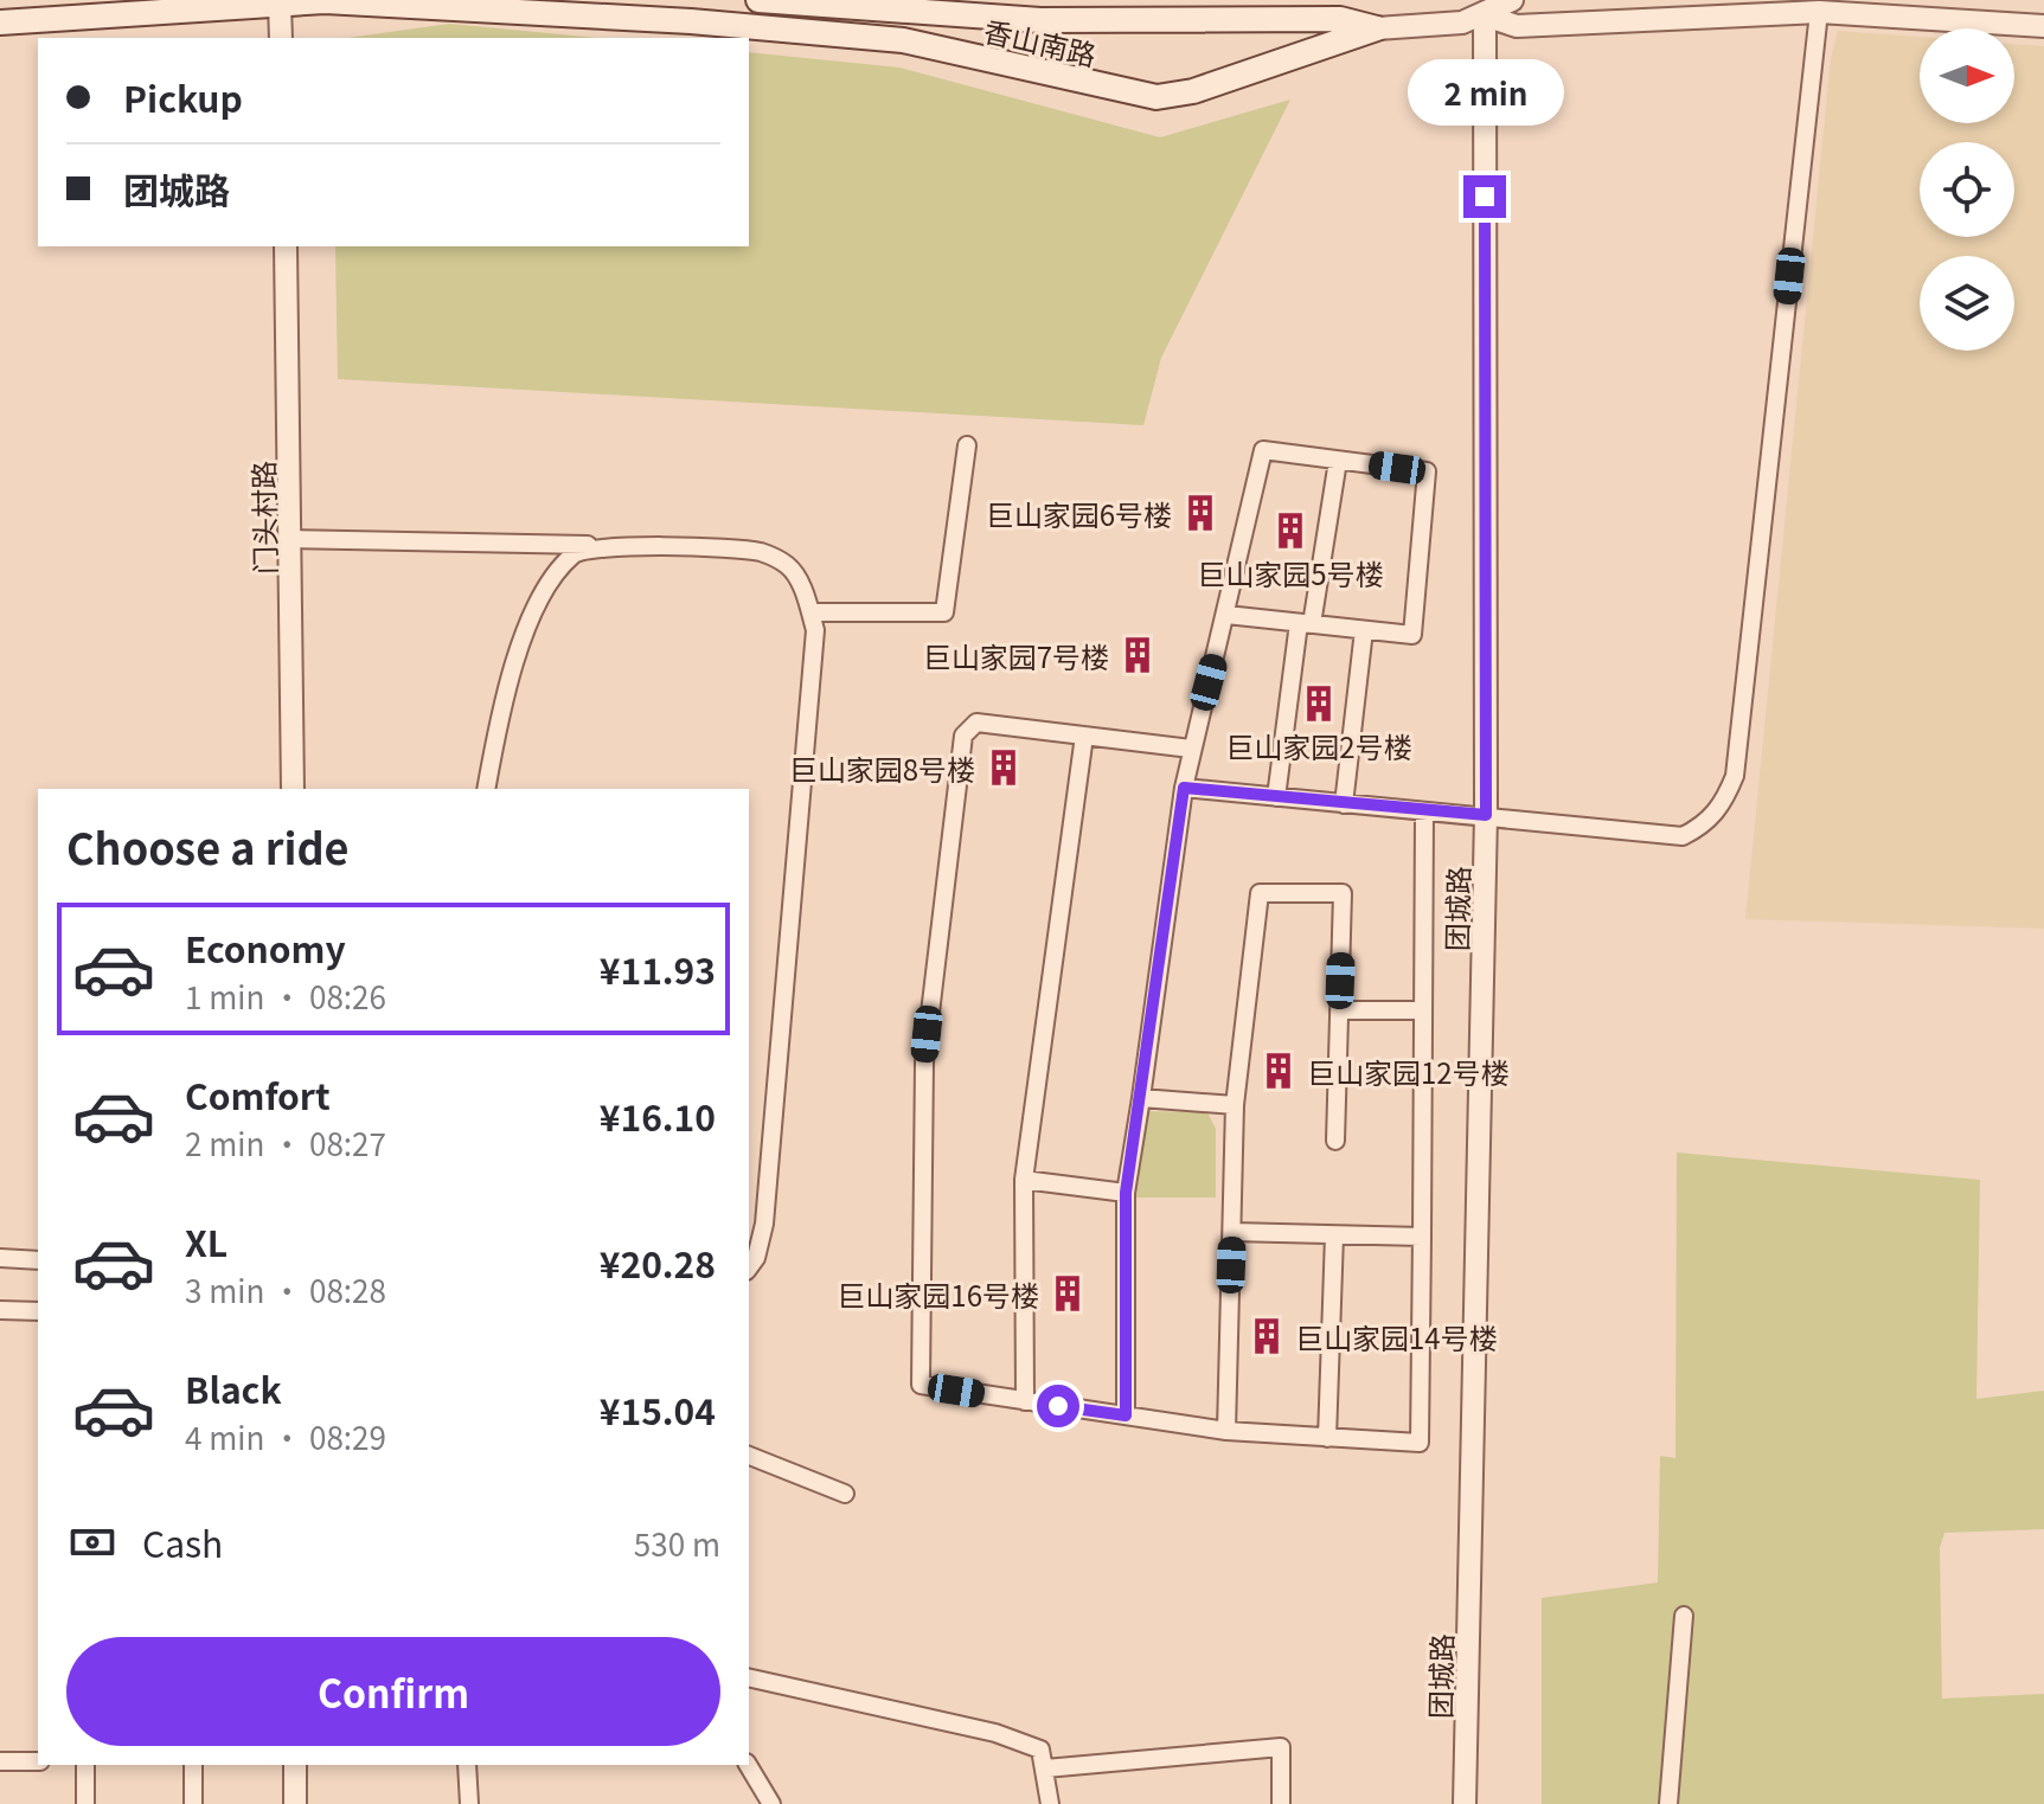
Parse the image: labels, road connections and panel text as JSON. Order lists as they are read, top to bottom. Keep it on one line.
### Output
{"streets":{"main road":["香山南路"],"street":["门头村路","团城路"]},"crossings":[["香山南路","团城路"]],"places":{"building":["巨山家园6号楼","巨山家园5号楼","巨山家园7号楼","巨山家园2号楼","巨山家园8号楼","巨山家园12号楼","巨山家园16号楼","巨山家园14号楼"]},"north":"right","page":{"banner":["Pickup","团城路"],"bubble":"2 min","heading":"Choose a ride","list":[{"name":"Economy","note":"1 min · 08:26","value":"¥11.93"},{"name":"Comfort","note":"2 min · 08:27","value":"¥16.10"},{"name":"XL","note":"3 min · 08:28","value":"¥20.28"},{"name":"Black","note":"4 min · 08:29","value":"¥15.04"}],"pay":["Cash","530 m"],"buttons":"Confirm"}}
